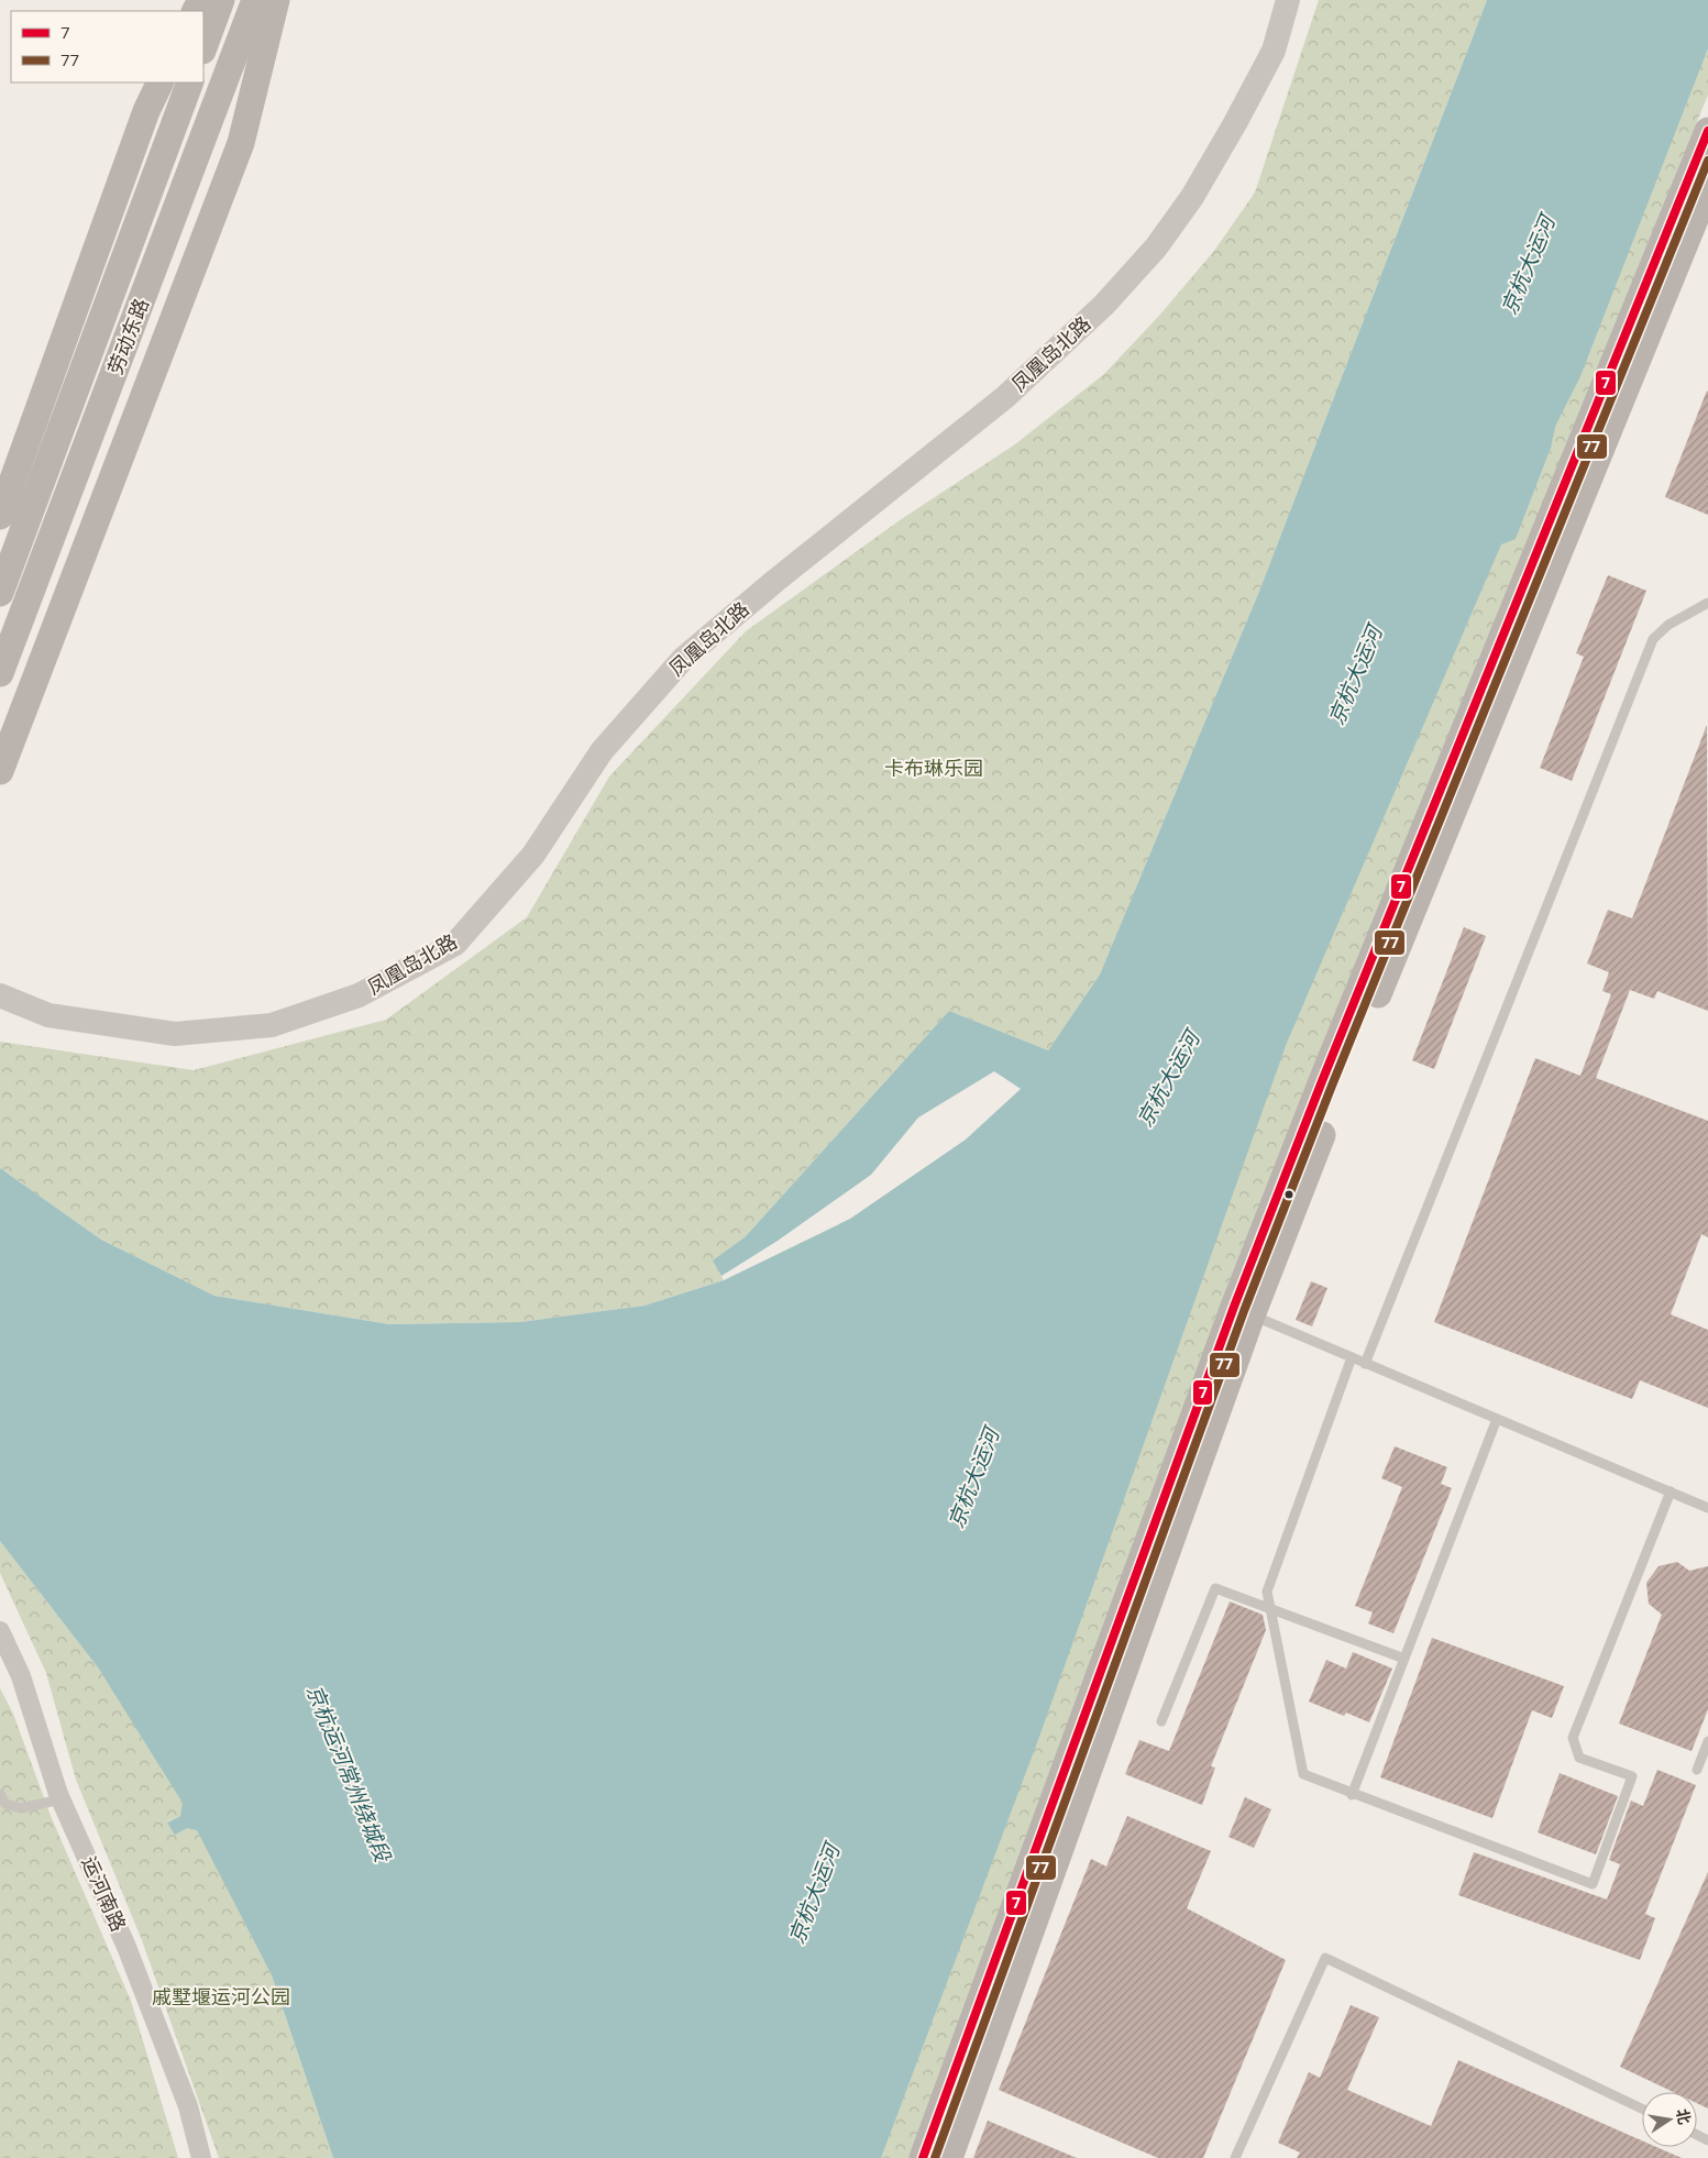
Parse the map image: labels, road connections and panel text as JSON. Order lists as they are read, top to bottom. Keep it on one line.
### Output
{"streets":{"main road":["劳动东路"],"street":["凤凰岛北路","运河南路"]},"water":["京杭大运河","京杭运河常州绕城段"],"parks":["卡布琳乐园","戚墅堰运河公园"],"lines":["transit line 7","transit line 77"],"legend":["7","77"],"north":"right"}
